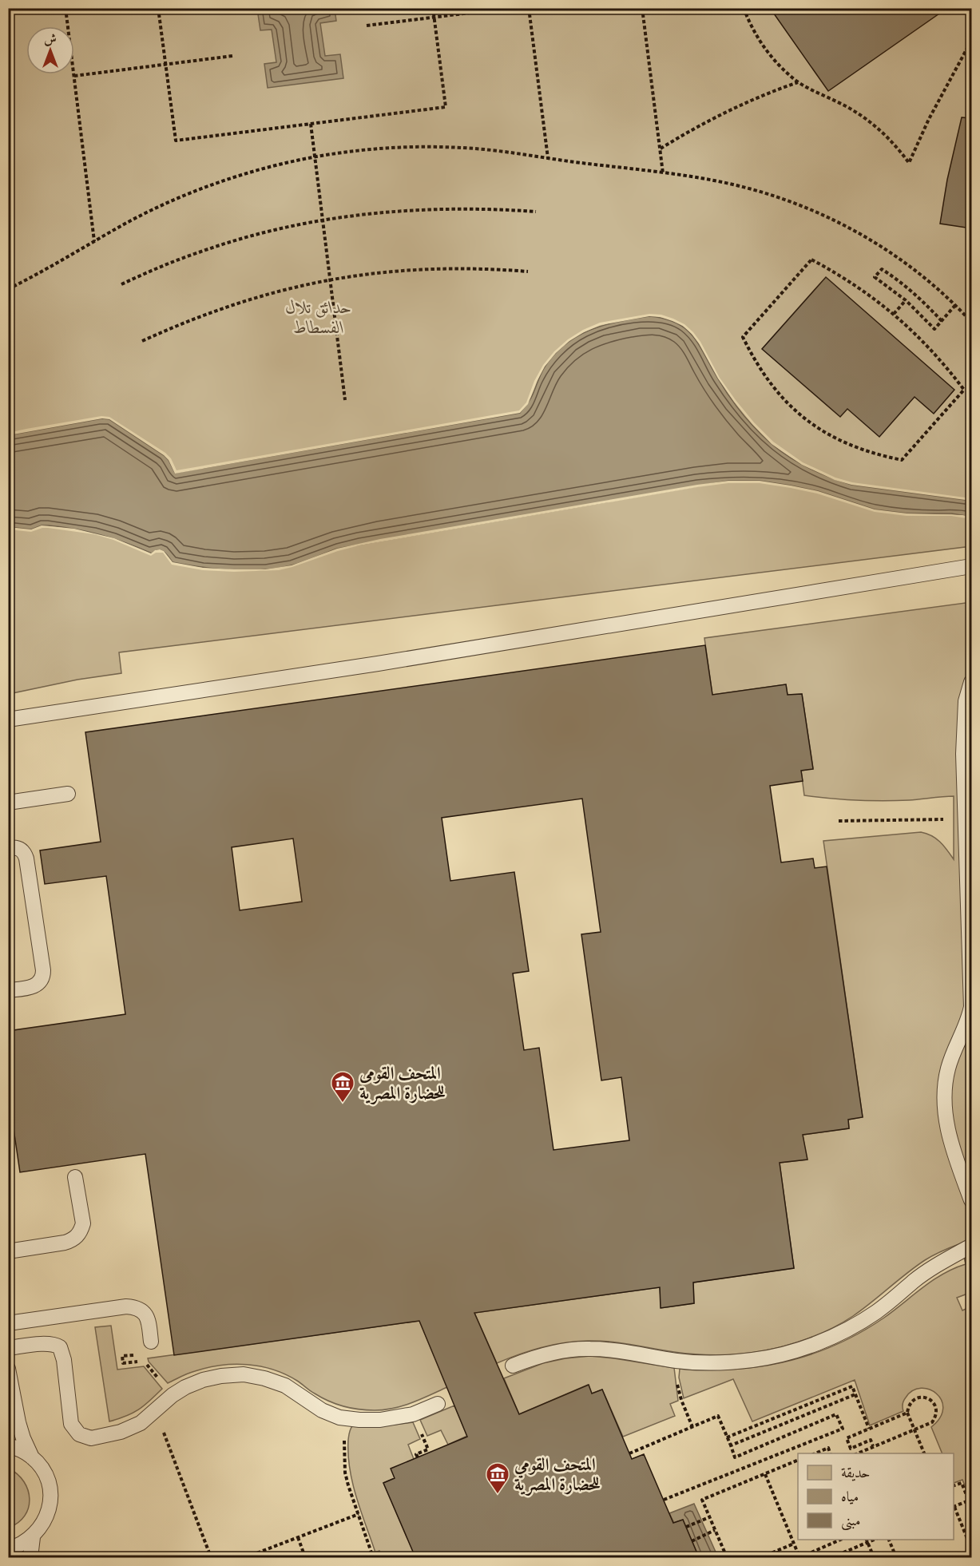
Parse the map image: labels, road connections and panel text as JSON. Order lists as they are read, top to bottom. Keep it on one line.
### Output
{"parks":["حدائق تلال الفسطاط"],"places":{"museum":["المتحف القومى للحضارة المصرية","المتحف القومي للحضارة المصرية"]},"legend":["حديقة","مياه","مبنى"],"north":"top"}
